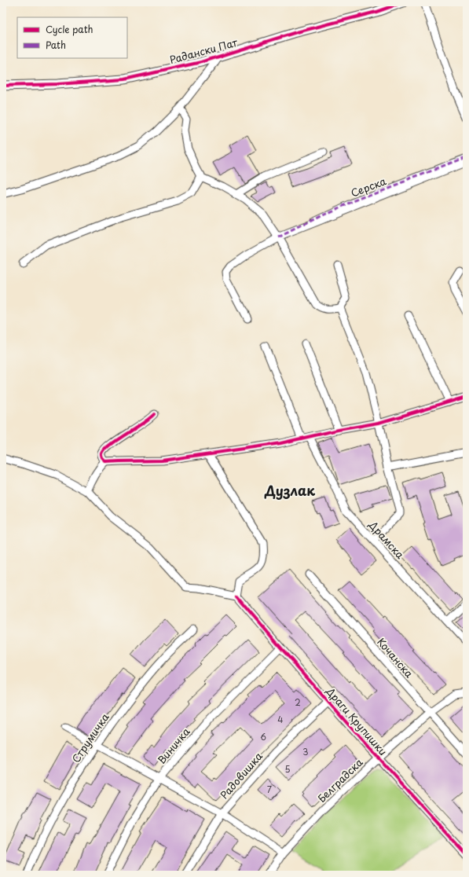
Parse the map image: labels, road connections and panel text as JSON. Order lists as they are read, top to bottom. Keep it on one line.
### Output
{"streets":{"street":["Радански Пат","Серска","Драмска","Кочанска","Драги Крупишки","Струмичка","Виничка","Радовишка","Белградска"]},"crossings":[["Кочанска","Белградска"],["Драги Крупишки","Виничка"],["Драги Крупишки","Радовишка"],["Драги Крупишки","Белградска"]],"districts":["Дузлак"],"house_numbers":["2","4","6","3","5","7"],"legend":["Cycle path","Path"]}
